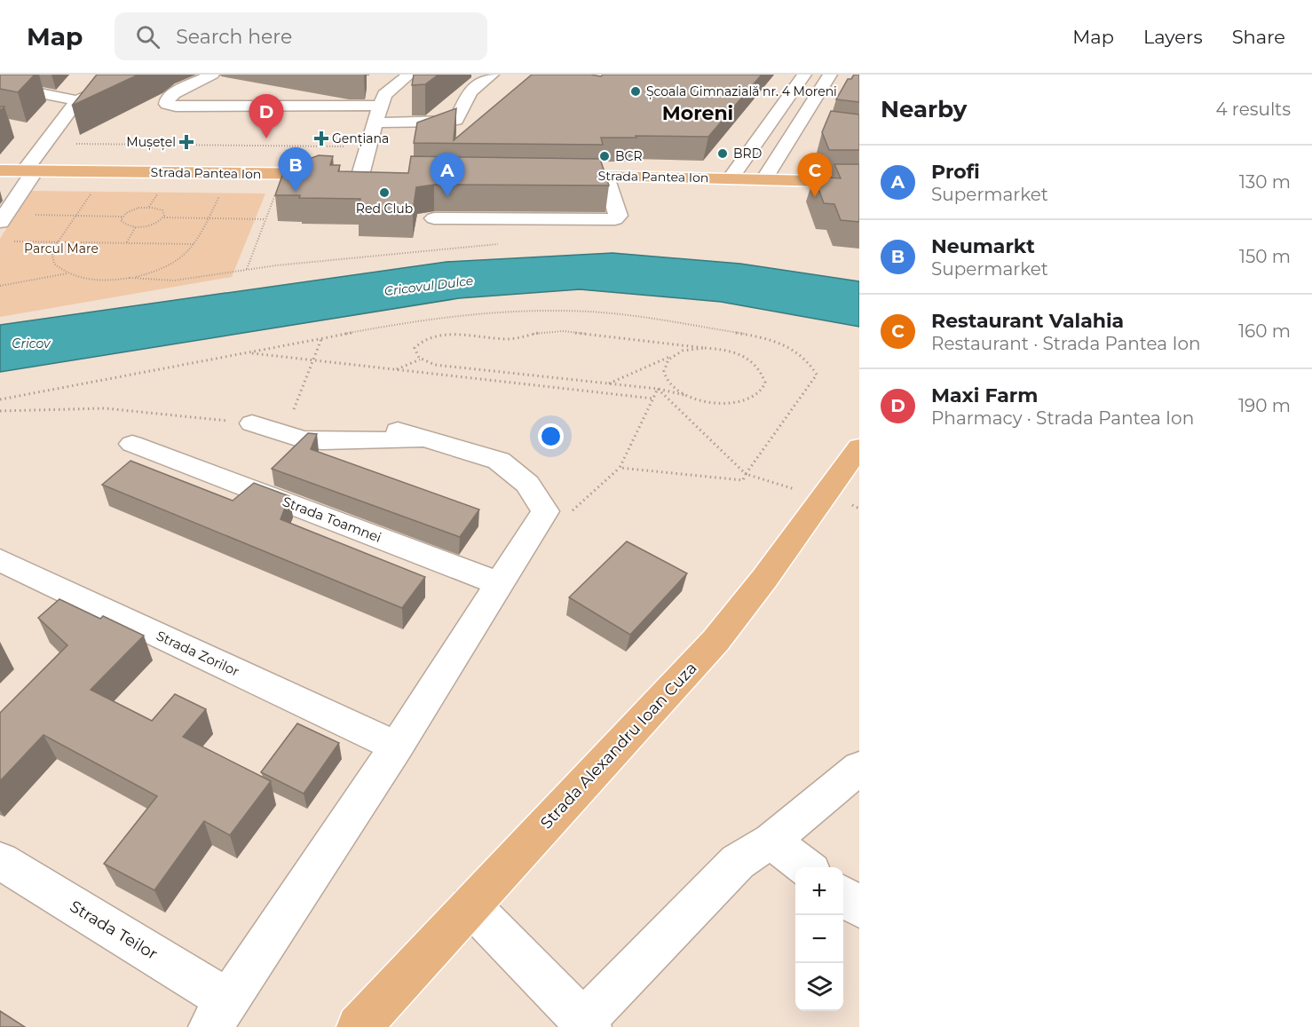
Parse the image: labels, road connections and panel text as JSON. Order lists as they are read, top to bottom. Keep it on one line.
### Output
{"streets":{"main road":["Strada Pantea Ion","Strada Alexandru Ioan Cuza"],"street":["Strada Toamnei","Strada Zorilor","Strada Teilor"]},"districts":["Moreni"],"water":["Cricovul Dulce","Cricov"],"parks":["Parcul Mare"],"places":{"other":["Școala Gimnazială nr. 4 Moreni","BRD","BCR","Red Club"],"health":["Gențiana","Mușețel"]},"page":{"header":"Map","search":"Search here","nav":["Map","Layers","Share"],"heading":["Nearby","4 results"],"pins":["D","B","A","C"],"list":[{"mark":"A","name":"Profi","note":"Supermarket","value":"130 m"},{"mark":"B","name":"Neumarkt","note":"Supermarket","value":"150 m"},{"mark":"C","name":"Restaurant Valahia","note":"Restaurant · Strada Pantea Ion","value":"160 m"},{"mark":"D","name":"Maxi Farm","note":"Pharmacy · Strada Pantea Ion","value":"190 m"}],"map_buttons":["+","−"]}}
